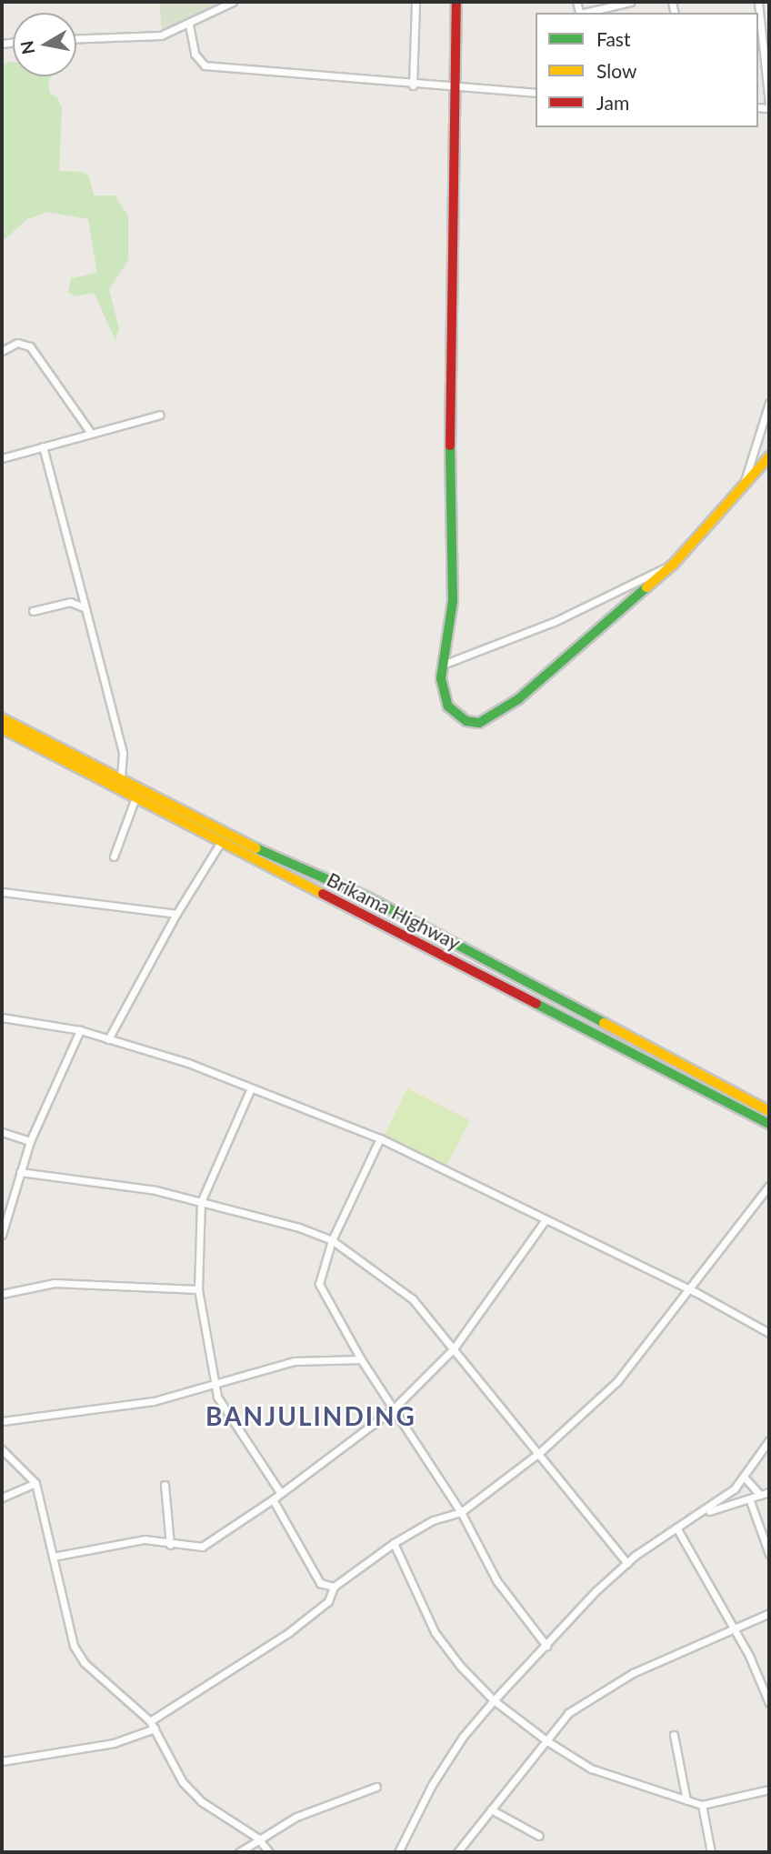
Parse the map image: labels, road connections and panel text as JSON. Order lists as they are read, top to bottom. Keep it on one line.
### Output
{"streets":{"main road":["Brikama Highway"]},"districts":["BANJULINDING"],"legend":["Fast","Slow","Jam"],"north":"left"}
